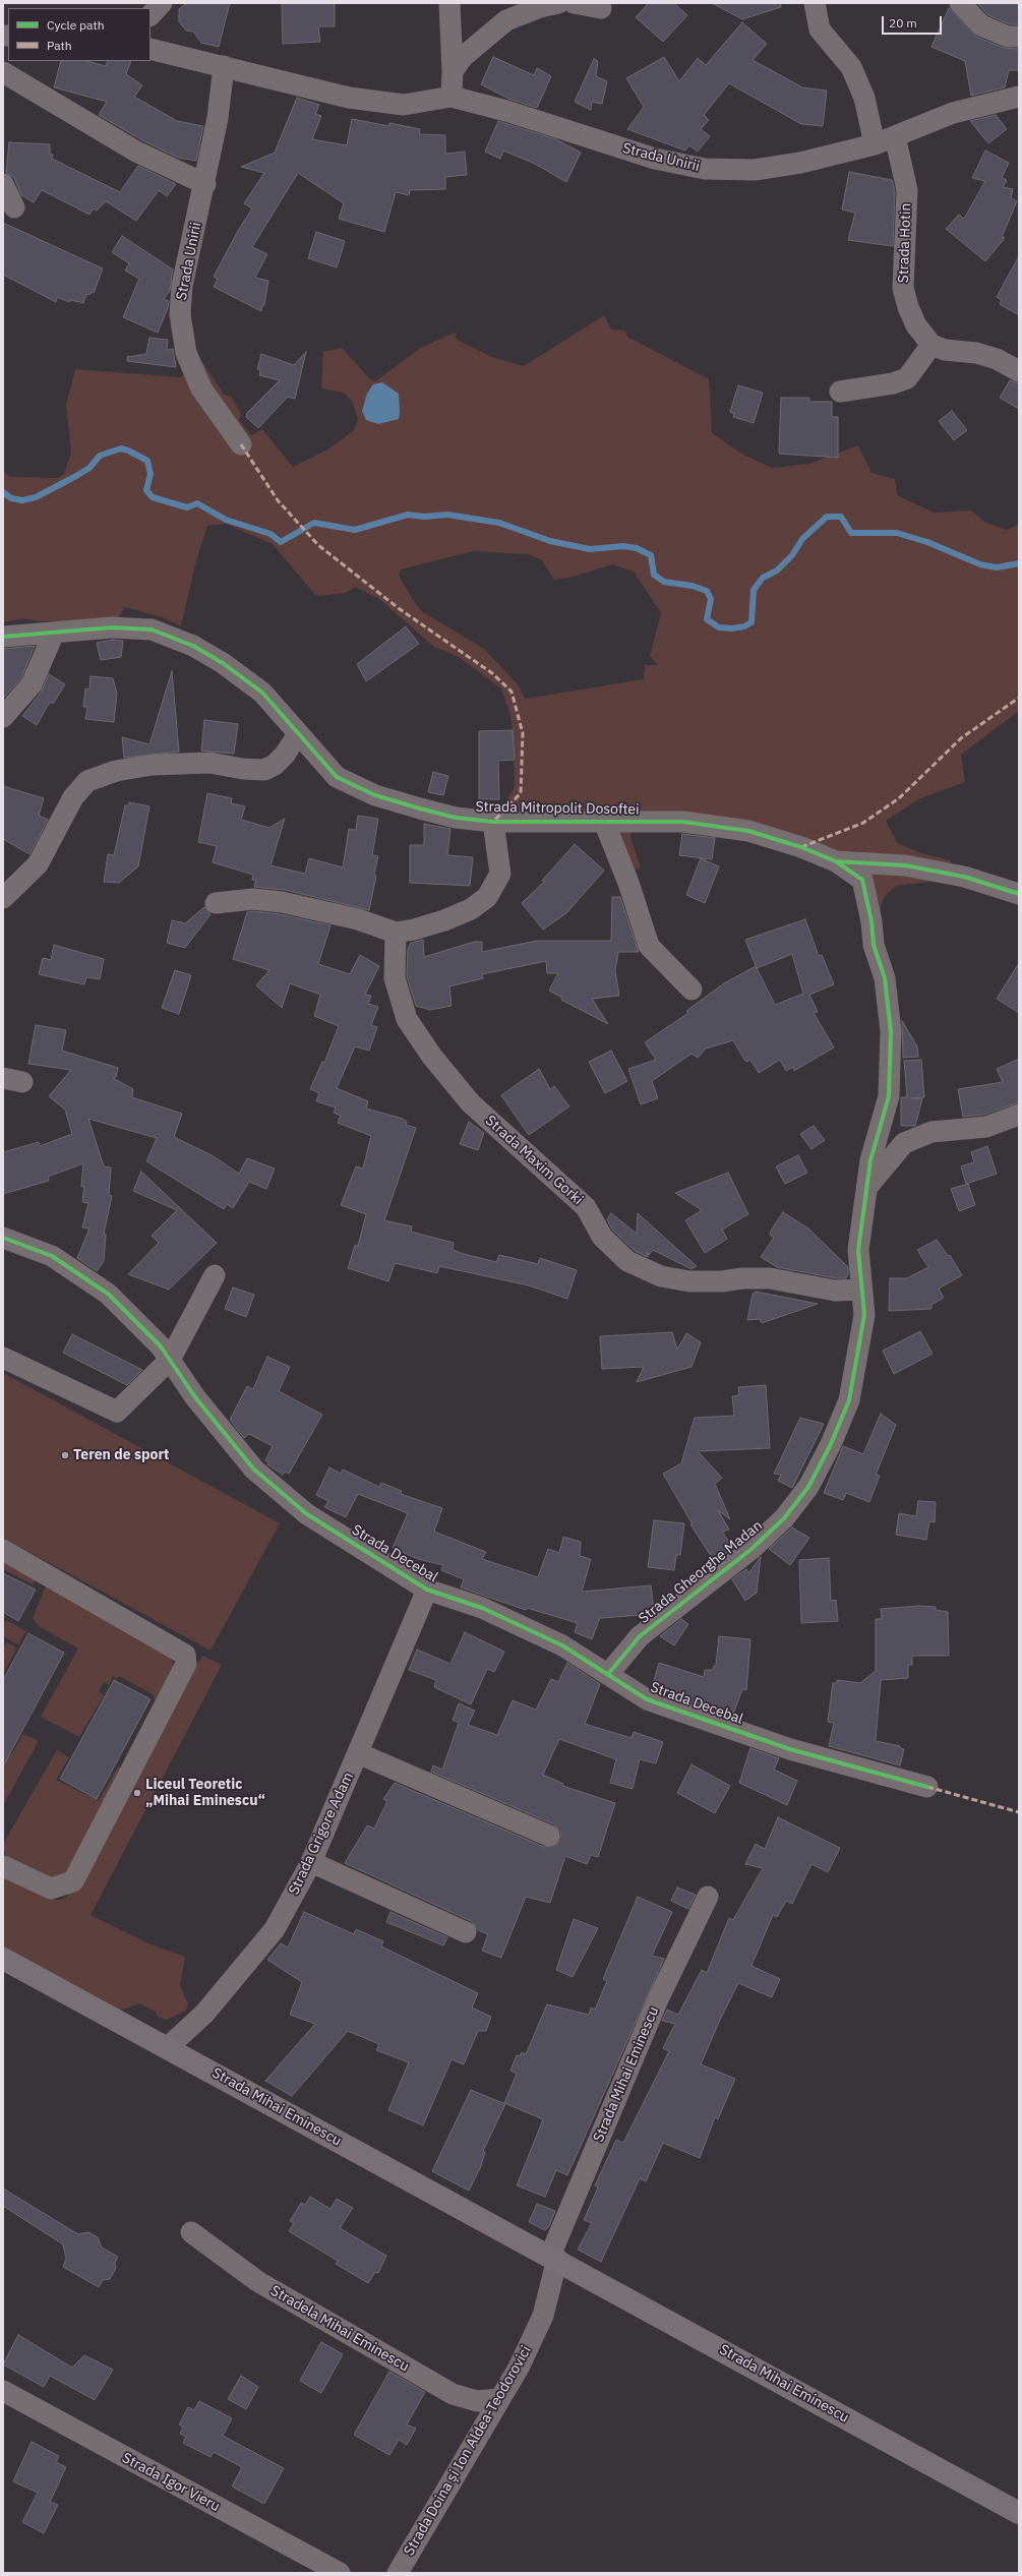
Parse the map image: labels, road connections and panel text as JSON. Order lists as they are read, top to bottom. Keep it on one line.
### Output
{"streets":{"main road":["Strada Mihai Eminescu"],"street":["Strada Unirii","Strada Hotin","Strada Mitropolit Dosoftei","Strada Maxim Gorki","Strada Decebal","Strada Gheorghe Madan","Strada Grigore Adam","Stradela Mihai Eminescu","Strada Doina și Ion Aldea-Teodorovici","Strada Igor Vieru"]},"crossings":[["Strada Unirii","Strada Hotin"],["Strada Mitropolit Dosoftei","Strada Gheorghe Madan"],["Strada Maxim Gorki","Strada Gheorghe Madan"],["Strada Decebal","Strada Gheorghe Madan"],["Strada Decebal","Strada Grigore Adam"],["Strada Grigore Adam","Strada Mihai Eminescu"],["Strada Mihai Eminescu","Strada Doina și Ion Aldea-Teodorovici"],["Stradela Mihai Eminescu","Strada Doina și Ion Aldea-Teodorovici"]],"places":["Teren de sport","Liceul Teoretic „Mihai Eminescu“"],"legend":["Cycle path","Path"],"scale_bar":"20 m"}
